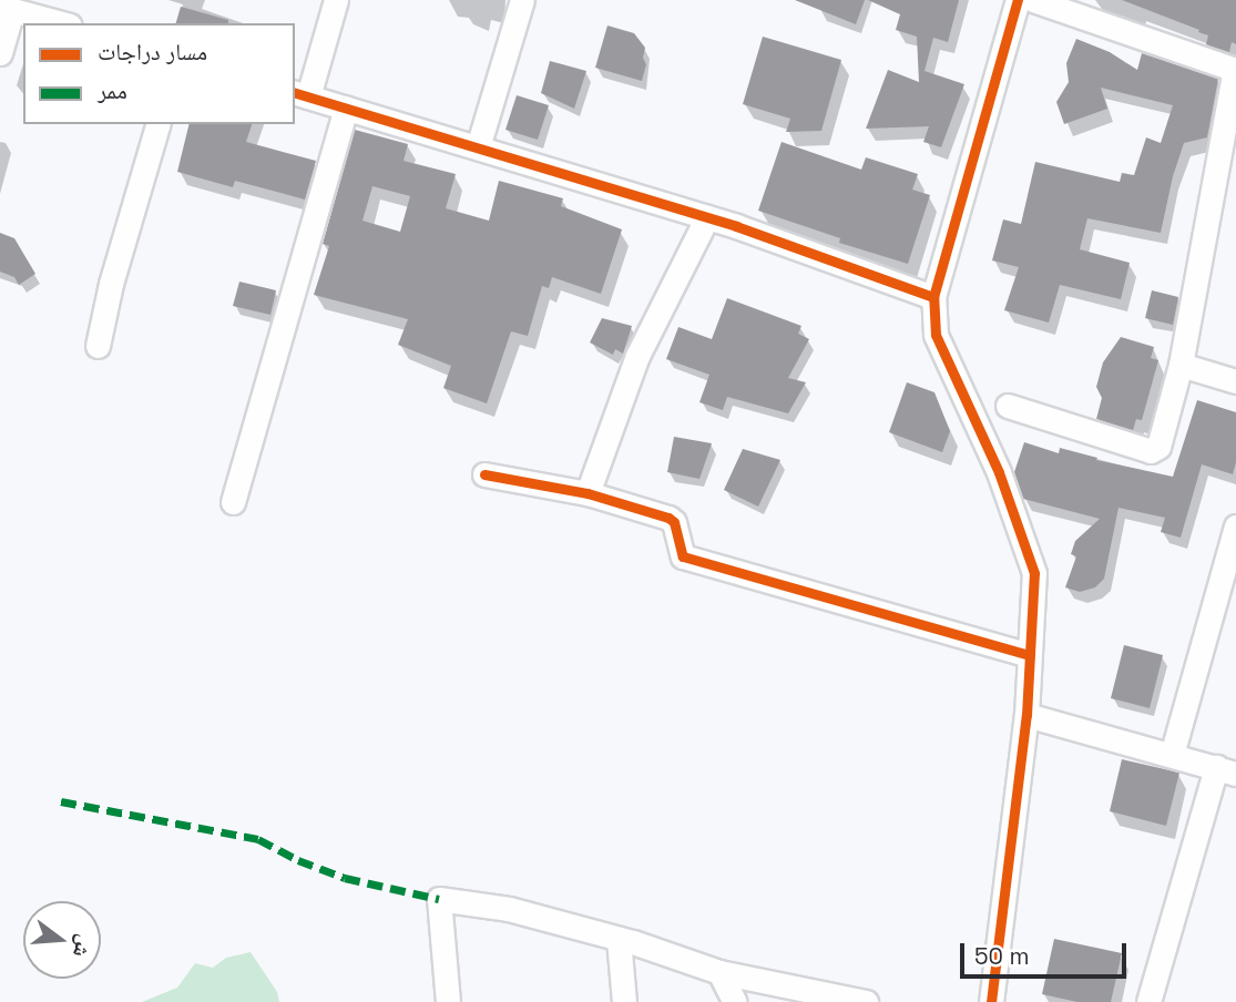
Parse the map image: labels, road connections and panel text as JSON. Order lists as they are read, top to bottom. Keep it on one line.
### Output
{"legend":["مسار دراجات","ممر"],"scale_bar":"50 m","north":"right"}
